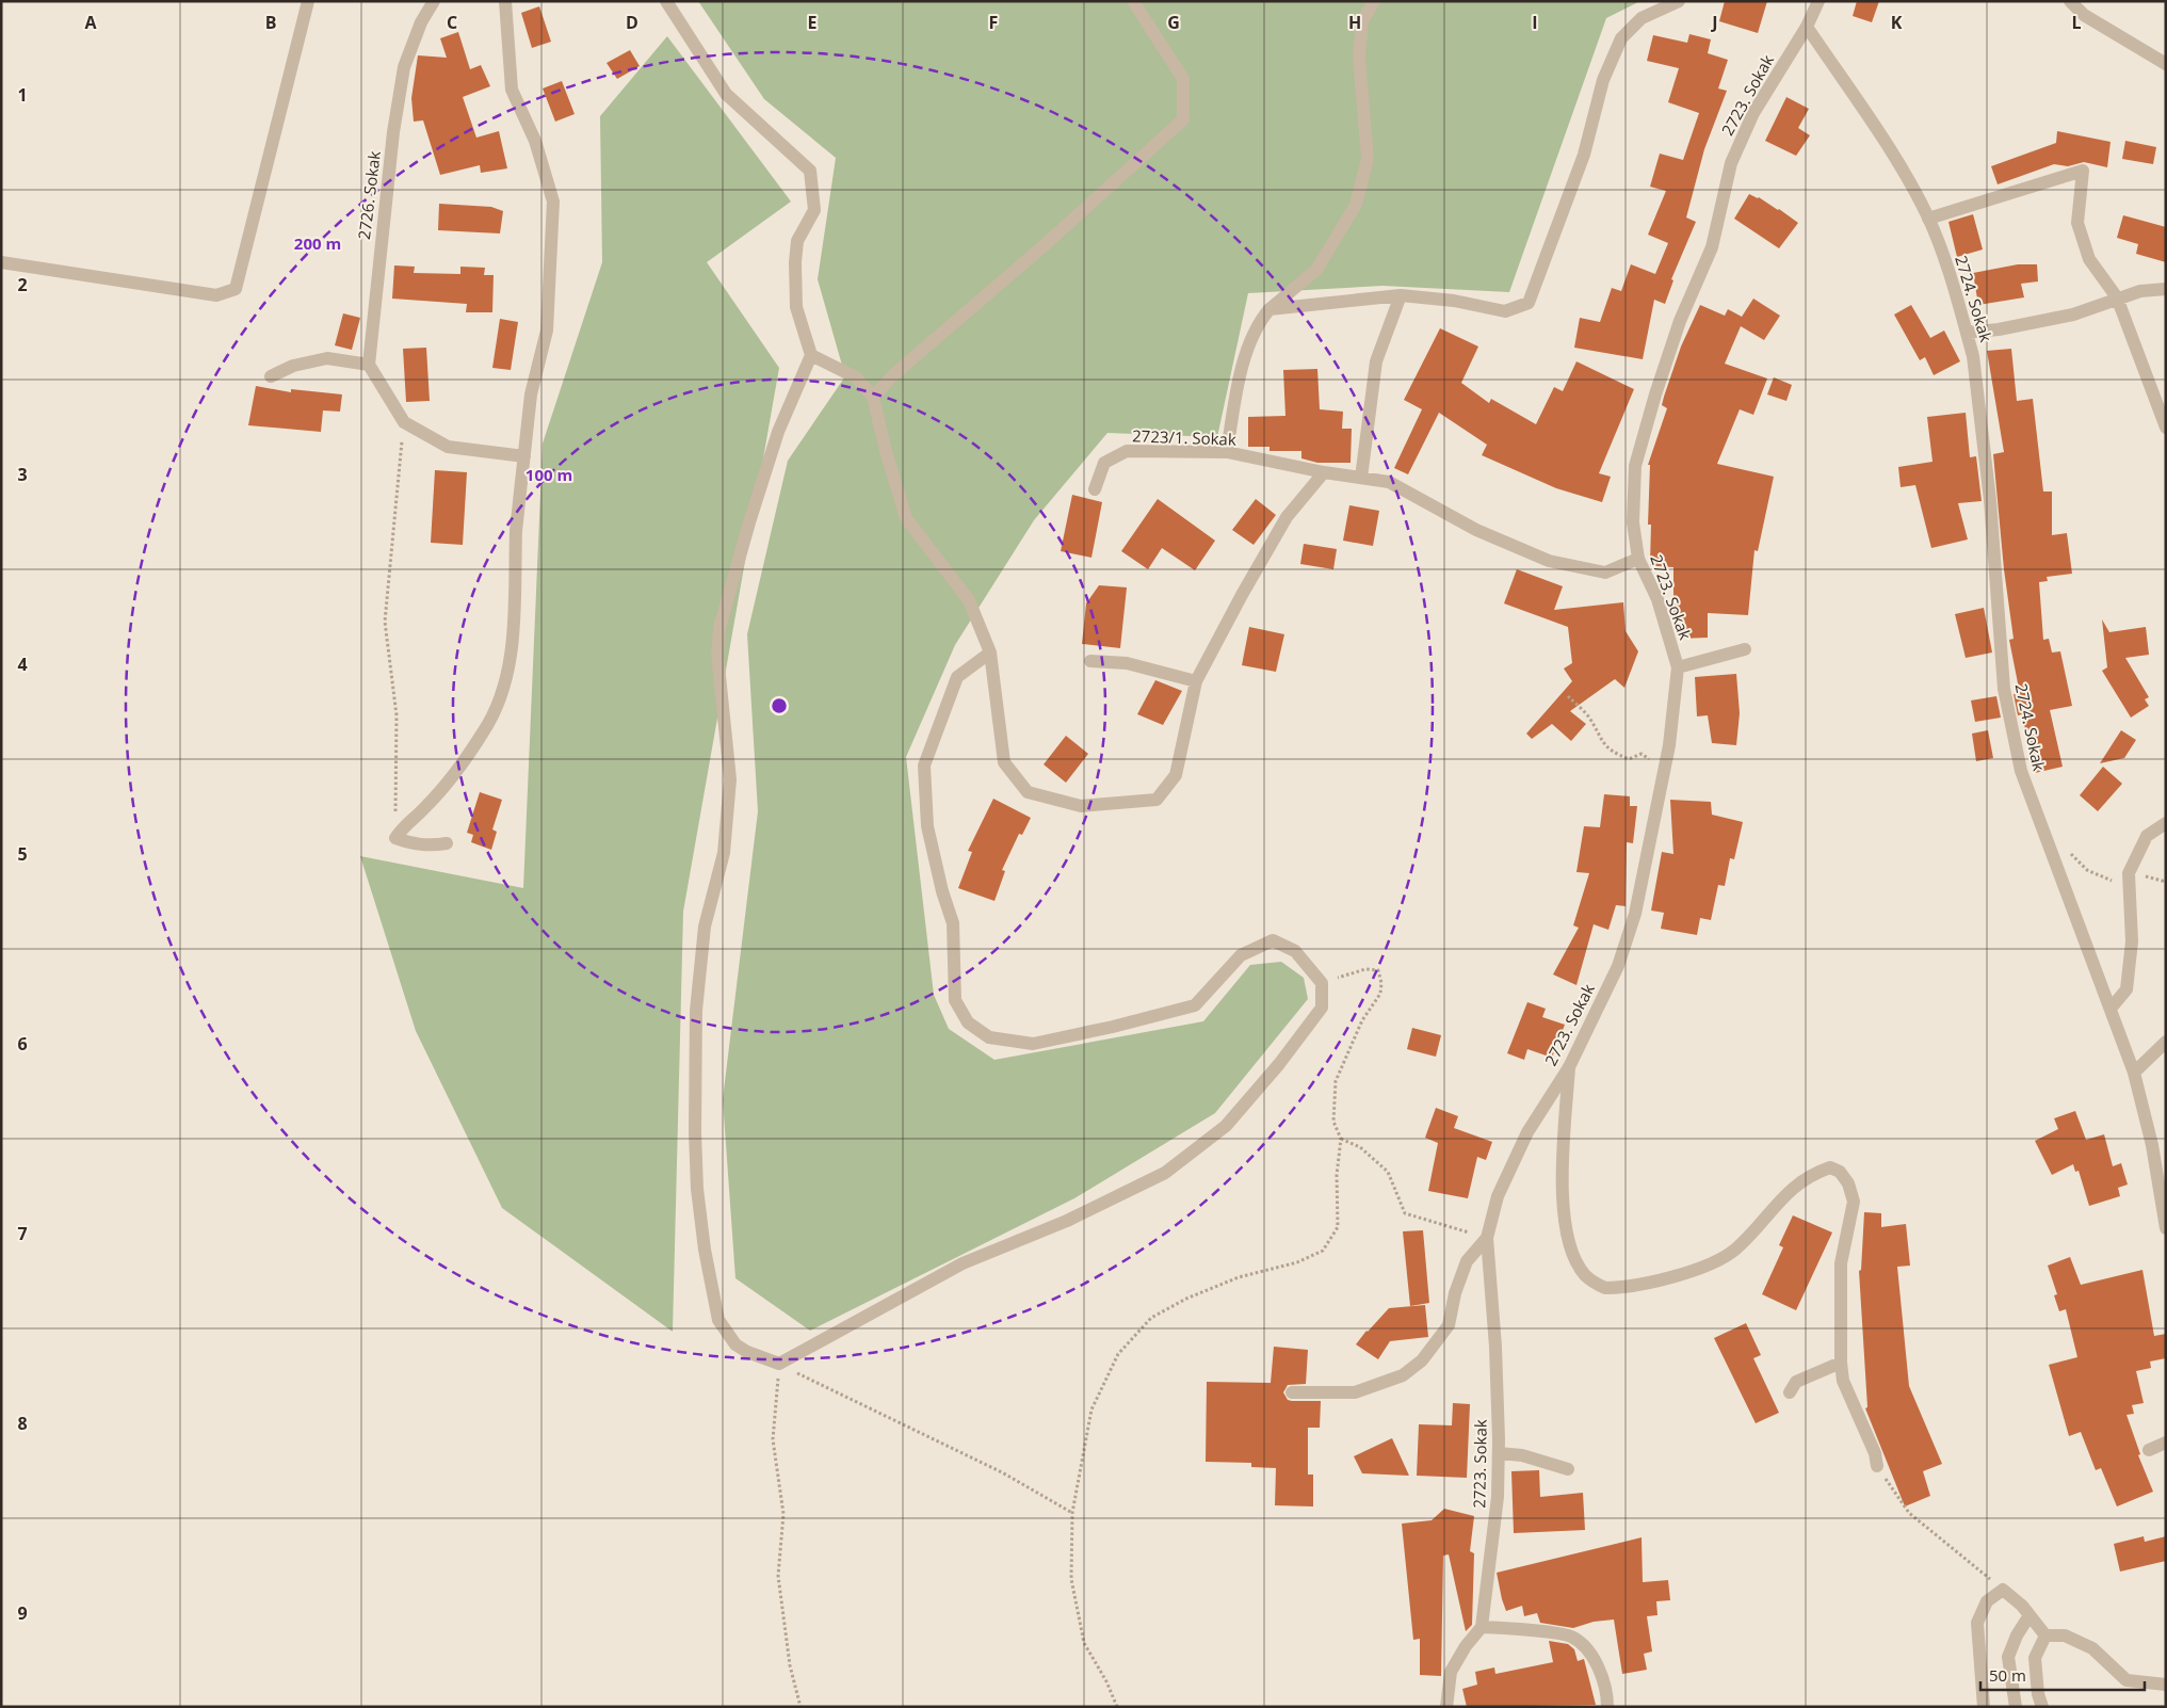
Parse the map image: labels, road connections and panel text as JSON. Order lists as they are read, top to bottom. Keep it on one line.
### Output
{"streets":{"street":["2723. Sokak","2726. Sokak","2724. Sokak","2723/1. Sokak"]},"crossings":[["2723. Sokak","2724. Sokak"],["2723. Sokak","2723/1. Sokak"]],"scale_bar":"50 m","grid":{"columns":["A","B","C","D","E","F","G","H","I","J","K","L"],"rows":["1","2","3","4","5","6","7","8","9"]},"rings":["200 m","100 m"]}
